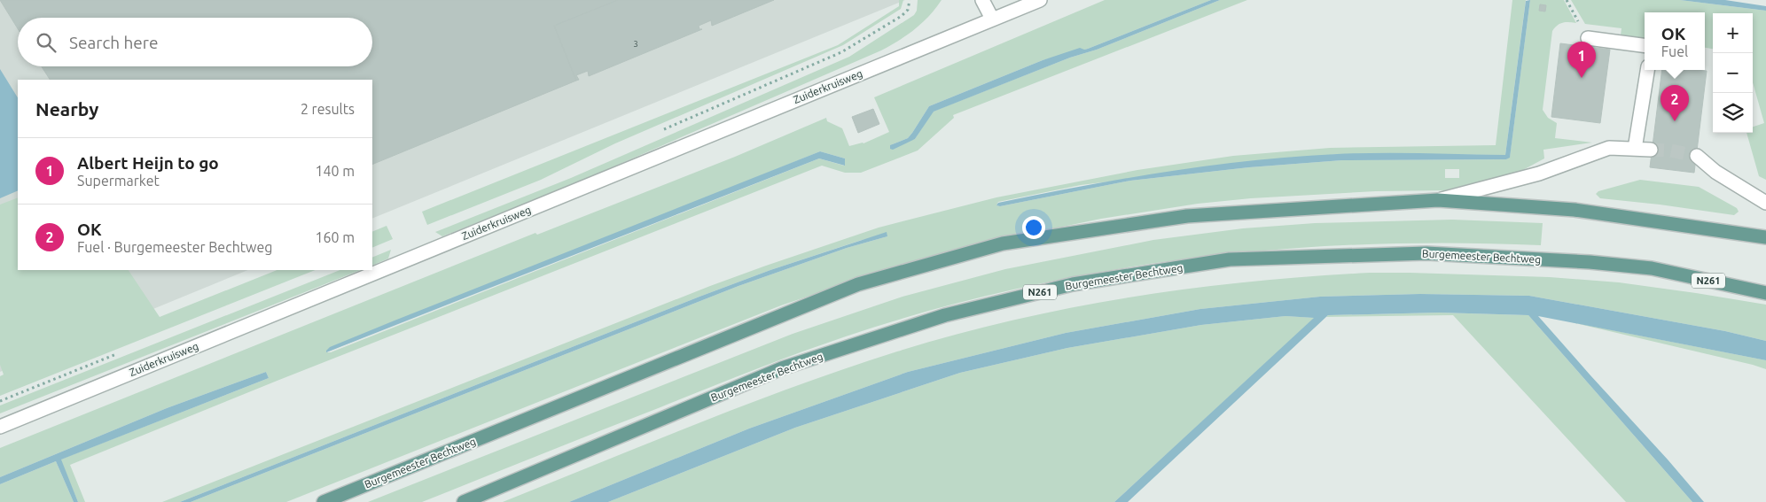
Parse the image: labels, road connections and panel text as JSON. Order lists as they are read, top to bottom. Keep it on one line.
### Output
{"streets":{"main road":["Burgemeester Bechtweg","N261"],"street":["Zuiderkruisweg"]},"house_numbers":["3"],"page":{"popup":["OK","Fuel"],"map_buttons":["+","−"],"search":"Search here","pins":["1","2"],"heading":["Nearby","2 results"],"list":[{"mark":"1","name":"Albert Heijn to go","note":"Supermarket","value":"140 m"},{"mark":"2","name":"OK","note":"Fuel · Burgemeester Bechtweg","value":"160 m"}]}}
